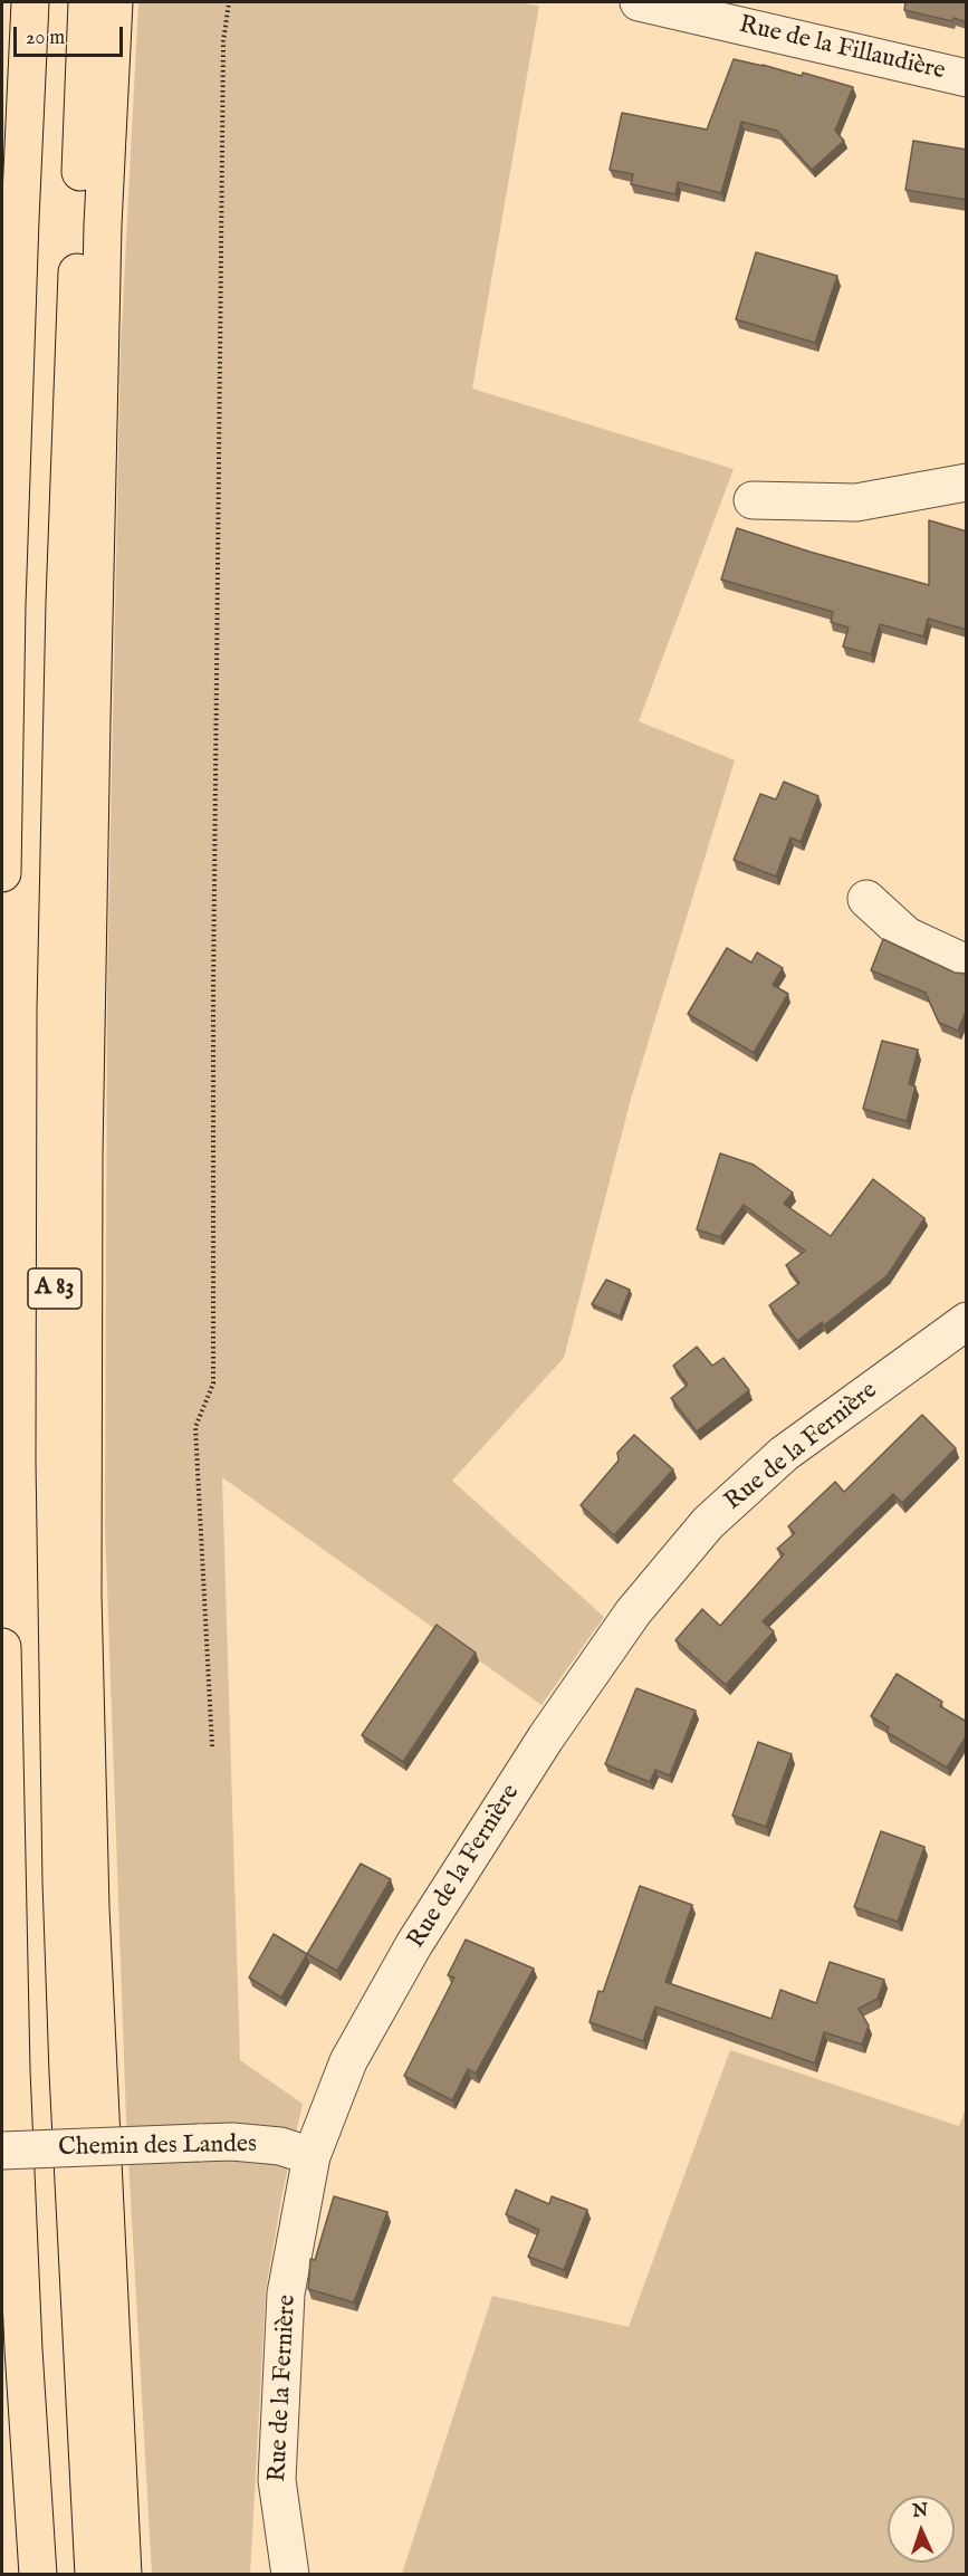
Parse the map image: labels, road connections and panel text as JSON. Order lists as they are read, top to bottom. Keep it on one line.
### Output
{"streets":{"highway":["A 83"],"street":["Rue de la Fillaudière","Rue de la Fernière","Chemin des Landes"]},"crossings":[["Rue de la Fernière","Chemin des Landes"]],"scale_bar":"20 m","north":"top"}
